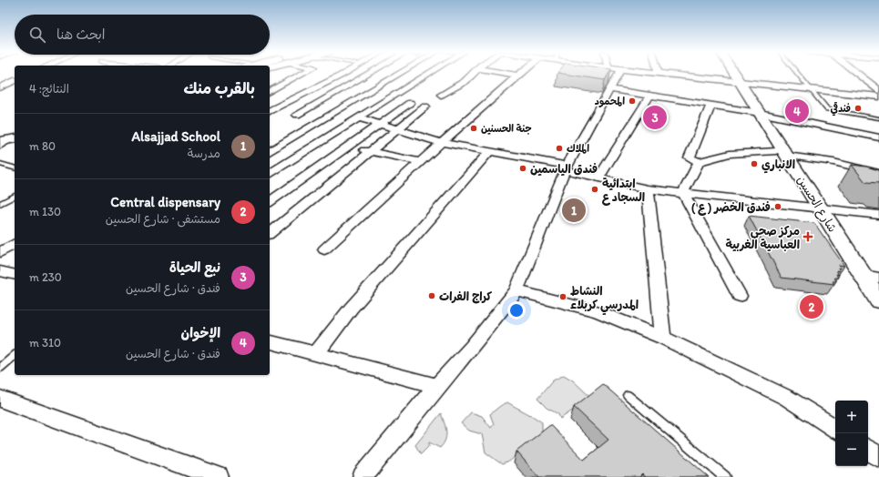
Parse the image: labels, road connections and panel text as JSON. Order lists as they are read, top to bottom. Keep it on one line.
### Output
{"streets":{"main road":["شارع الحسين"]},"places":{"other":["المحمود","فندقي","جنة الحسنين","الملاك","الانباري","فندق الياسمين","ابتدائية السجاد ع","فندق الخضر ( ع )","كراج الفرات","النشاط المدرسي كربلاء"],"health":["مركز صحي العباسية الغربية"]},"page":{"search":"ابحث هنا","heading":["بالقرب منك","النتائج: 4"],"pins":["4","3","1","2"],"list":[{"mark":"1","name":"Alsajjad School","note":"مدرسة","value":"80 m"},{"mark":"2","name":"Central dispensary","note":"مستشفى · شارع الحسين","value":"130 m"},{"mark":"3","name":"نبع الحياة","note":"فندق · شارع الحسين","value":"230 m"},{"mark":"4","name":"الإخوان","note":"فندق · شارع الحسين","value":"310 m"}],"map_buttons":["+","−"]}}
